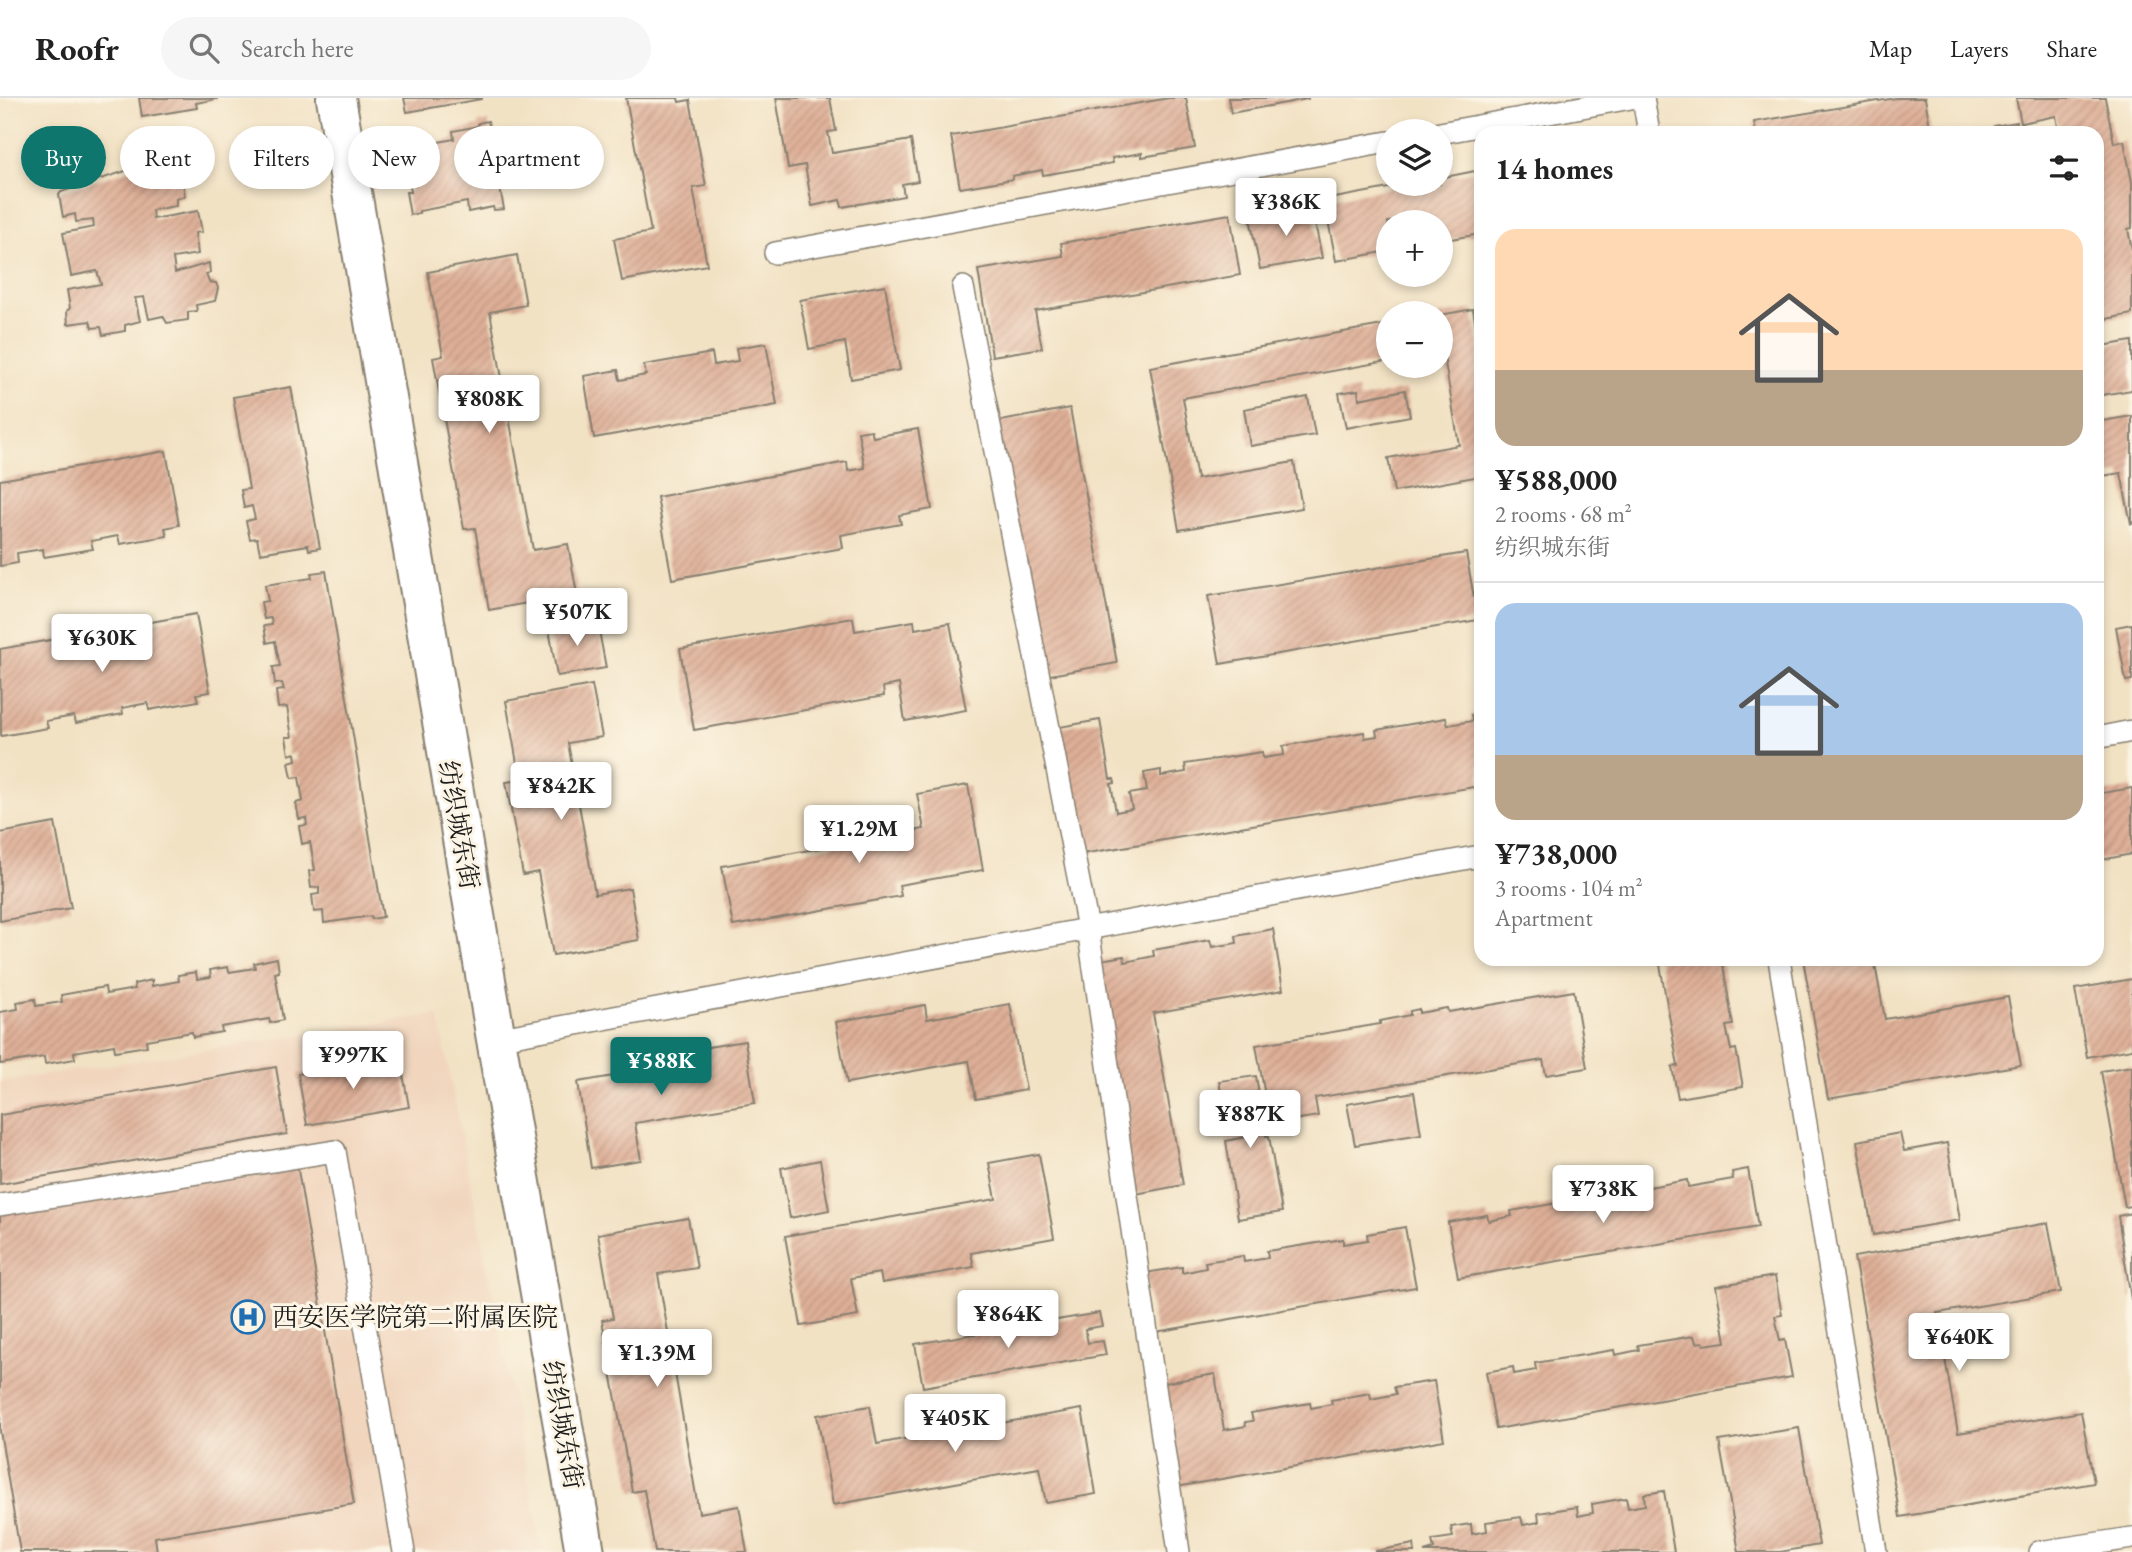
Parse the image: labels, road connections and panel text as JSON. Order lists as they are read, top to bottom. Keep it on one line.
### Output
{"streets":{"street":["纺织城东街"]},"places":{"hospital":["西安医学院第二附属医院"]},"page":{"header":"Roofr","search":"Search here","nav":["Map","Layers","Share"],"map_buttons":["+","−"],"chip":["Buy","Rent","Filters","New","Apartment"],"heading":"14 homes","price":["¥386K","¥808K","¥507K","¥630K","¥842K","¥1.29M","¥997K","¥588K","¥887K","¥738K","¥864K","¥640K","¥1.39M","¥405K"],"list":[{"name":"¥588,000","note":"2 rooms · 68 m² · 纺织城东街"},{"name":"¥738,000","note":"3 rooms · 104 m² · Apartment"}]}}
